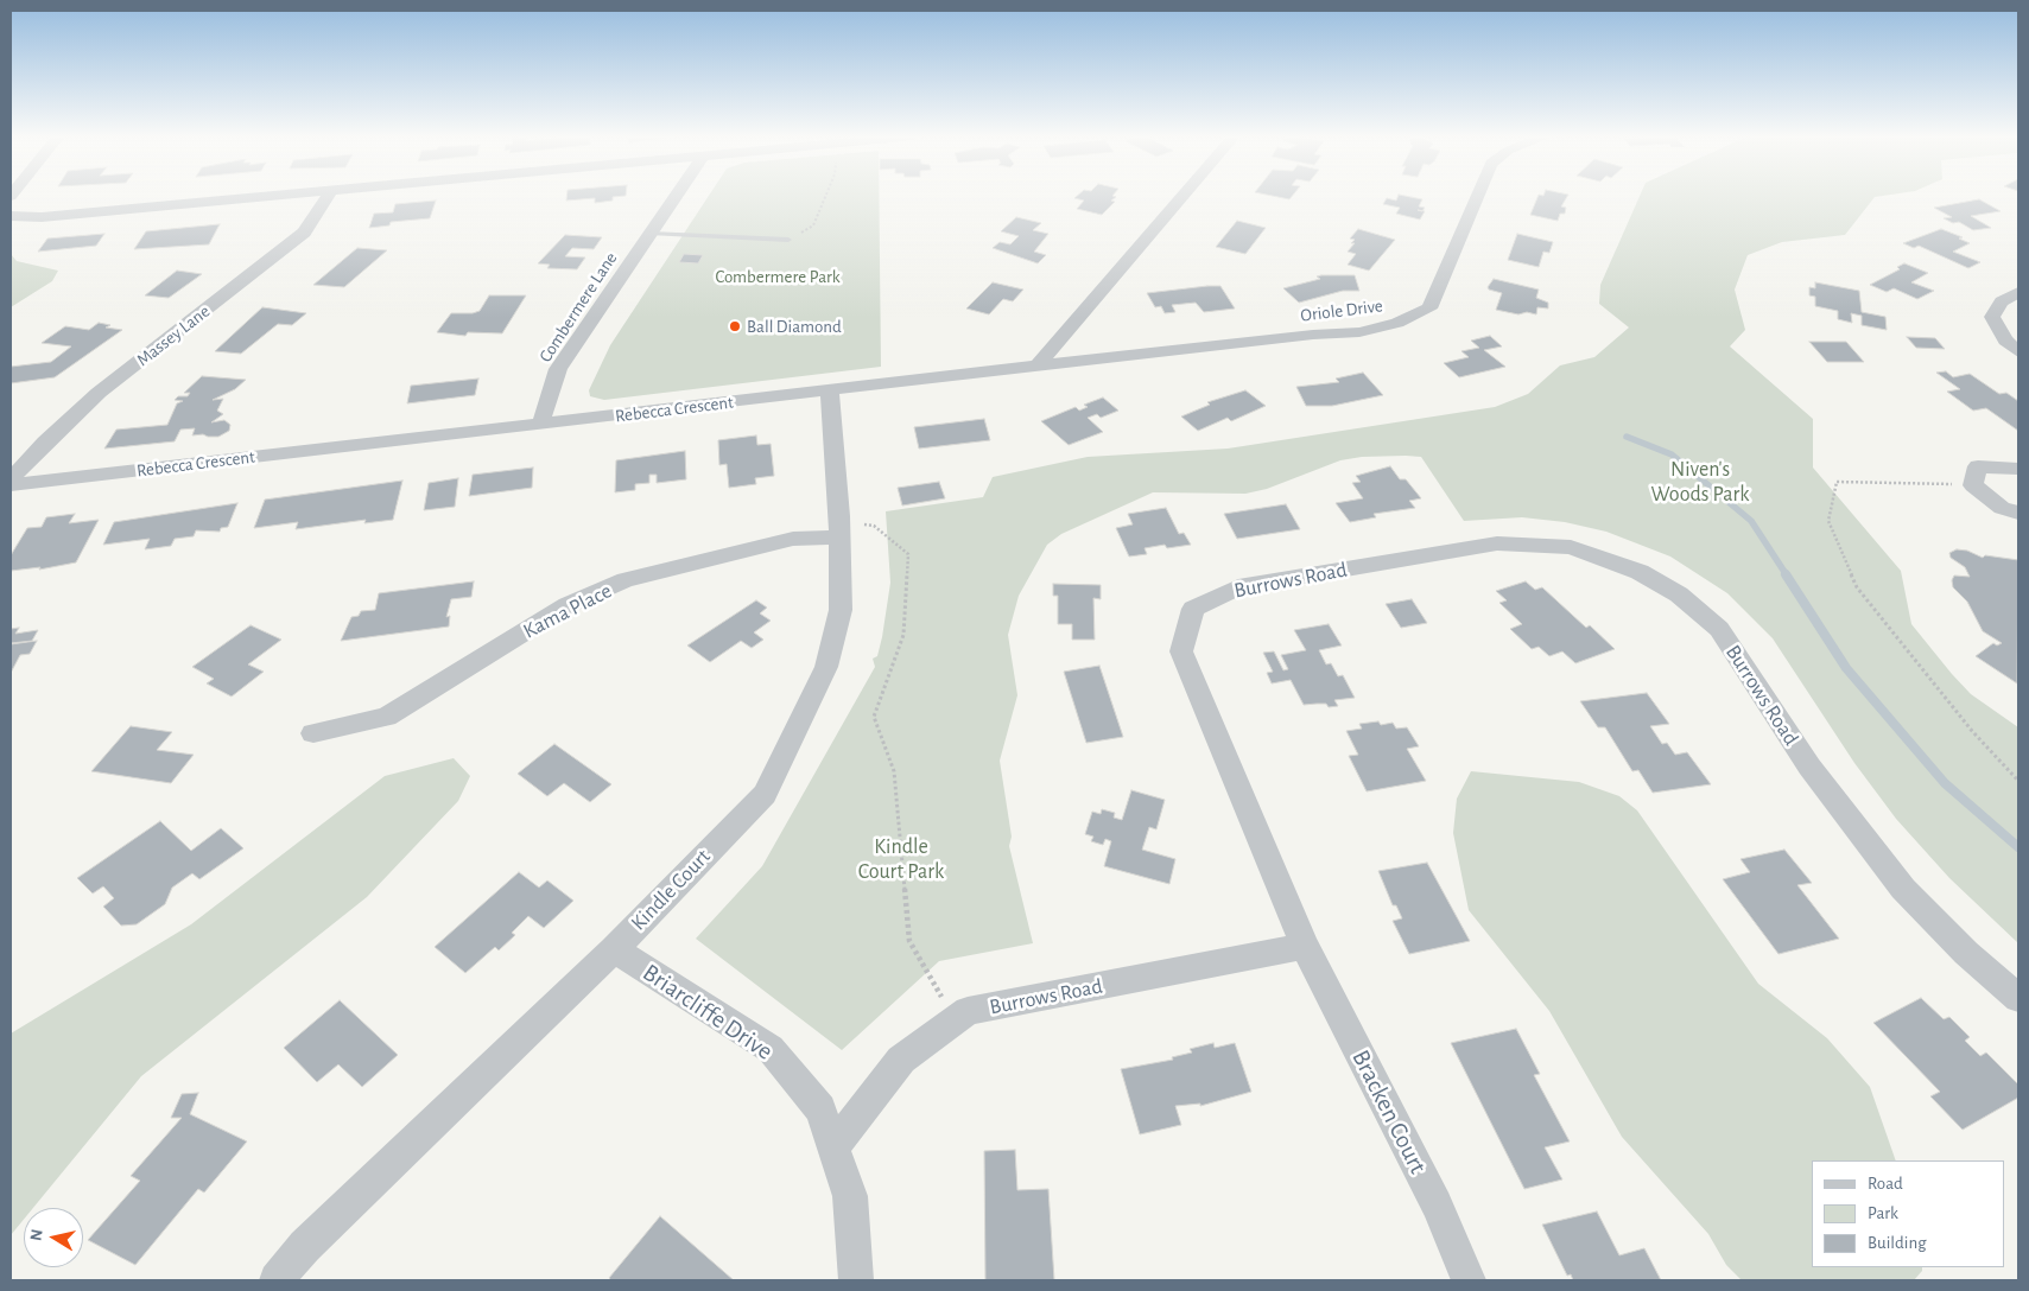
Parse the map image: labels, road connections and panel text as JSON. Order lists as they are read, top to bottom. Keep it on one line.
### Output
{"streets":{"street":["Combermere Lane","Oriole Drive","Massey Lane","Rebecca Crescent","Burrows Road","Kama Place","Kindle Court","Briarcliffe Drive","Bracken Court"]},"crossings":[["Combermere Lane","Rebecca Crescent"],["Oriole Drive","Rebecca Crescent"],["Rebecca Crescent","Kindle Court"],["Burrows Road","Briarcliffe Drive"],["Burrows Road","Bracken Court"],["Kama Place","Kindle Court"],["Kindle Court","Briarcliffe Drive"]],"parks":["Combermere Park","Niven's Woods Park","Kindle Court Park"],"places":["Ball Diamond"],"legend":["Road","Park","Building"],"north":"left"}
